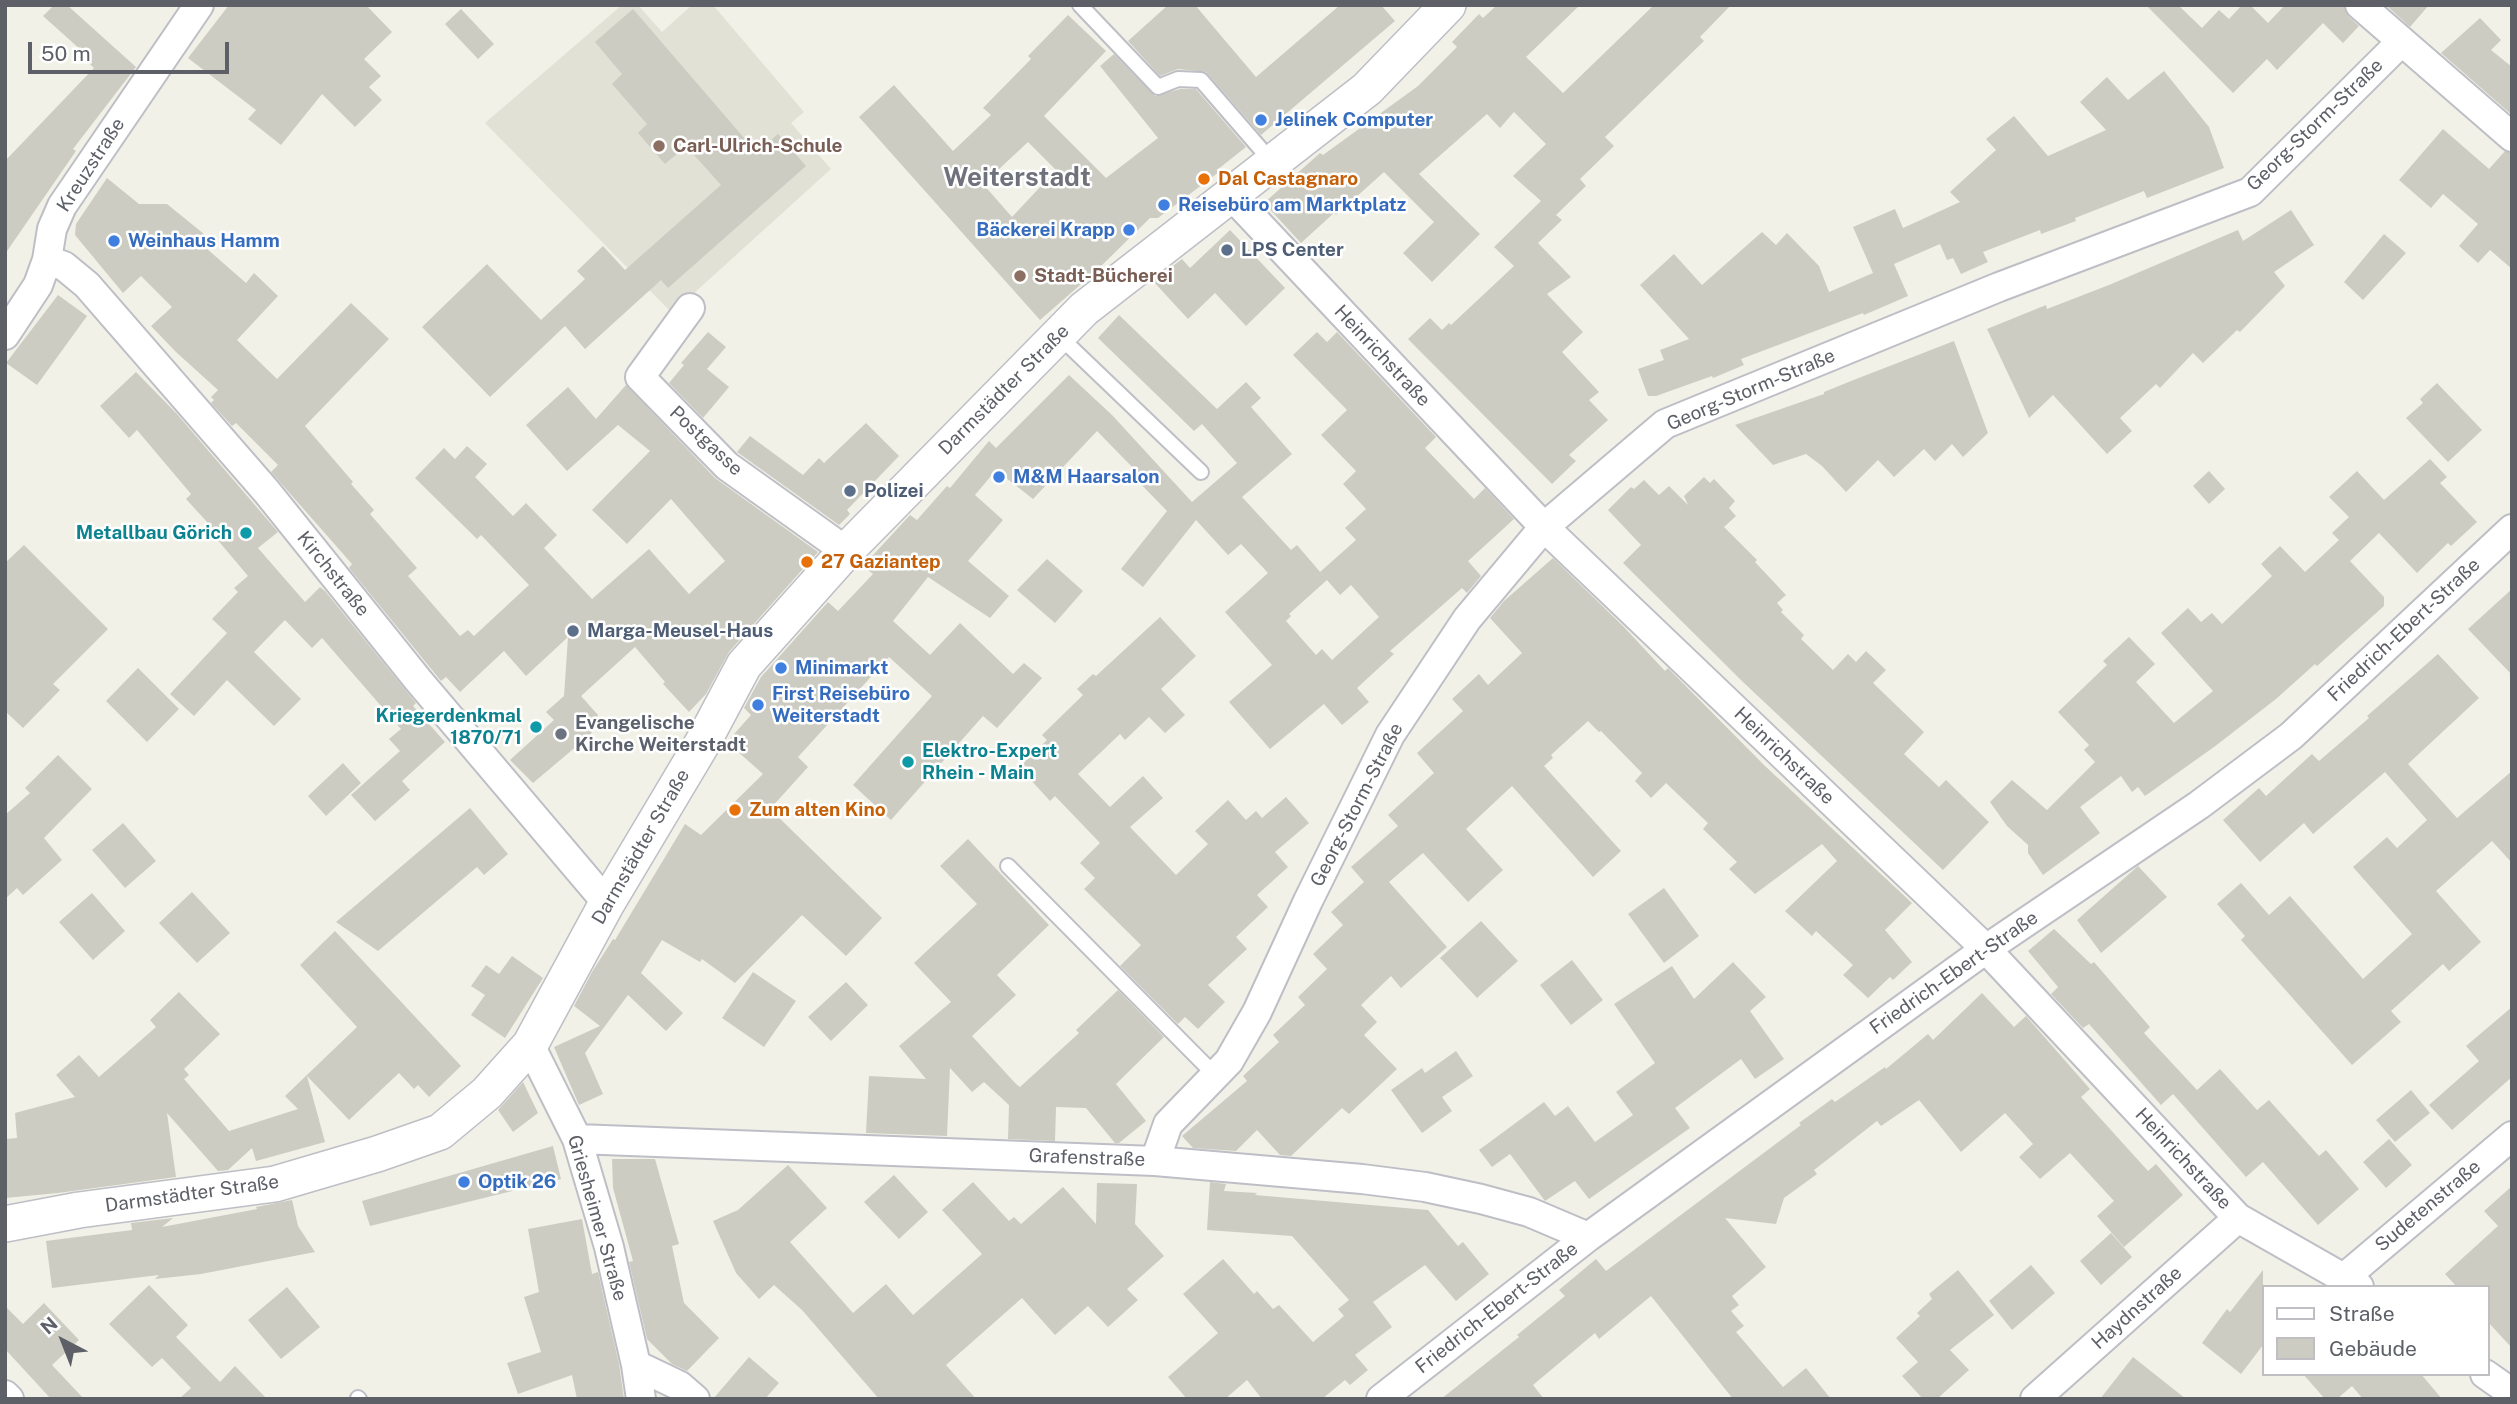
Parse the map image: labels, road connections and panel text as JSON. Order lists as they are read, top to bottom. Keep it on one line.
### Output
{"streets":{"street":["Georg-Storm-Straße","Kreuzstraße","Heinrichstraße","Darmstädter Straße","Postgasse","Kirchstraße","Friedrich-Ebert-Straße","Grafenstraße","Sudetenstraße","Griesheimer Straße","Haydnstraße"]},"crossings":[["Georg-Storm-Straße","Heinrichstraße"],["Georg-Storm-Straße","Grafenstraße"],["Kreuzstraße","Kirchstraße"],["Heinrichstraße","Darmstädter Straße"],["Heinrichstraße","Friedrich-Ebert-Straße"],["Heinrichstraße","Sudetenstraße"],["Heinrichstraße","Haydnstraße"],["Darmstädter Straße","Postgasse"],["Darmstädter Straße","Kirchstraße"],["Darmstädter Straße","Griesheimer Straße"],["Friedrich-Ebert-Straße","Grafenstraße"],["Grafenstraße","Griesheimer Straße"]],"districts":["Weiterstadt"],"places":["Jelinek Computer","Carl-Ulrich-Schule","Dal Castagnaro","Reisebüro am Marktplatz","Bäckerei Krapp","Weinhaus Hamm","LPS Center","Stadt-Bücherei","M&M Haarsalon","Polizei","Metallbau Görich","27 Gaziantep","Marga-Meusel-Haus","Minimarkt","First Reisebüro Weiterstadt","Kriegerdenkmal 1870/71","Evangelische Kirche Weiterstadt","Elektro-Expert Rhein - Main","Zum alten Kino","Optik 26"],"legend":["Straße","Gebäude"],"scale_bar":"50 m","north":"top left"}
